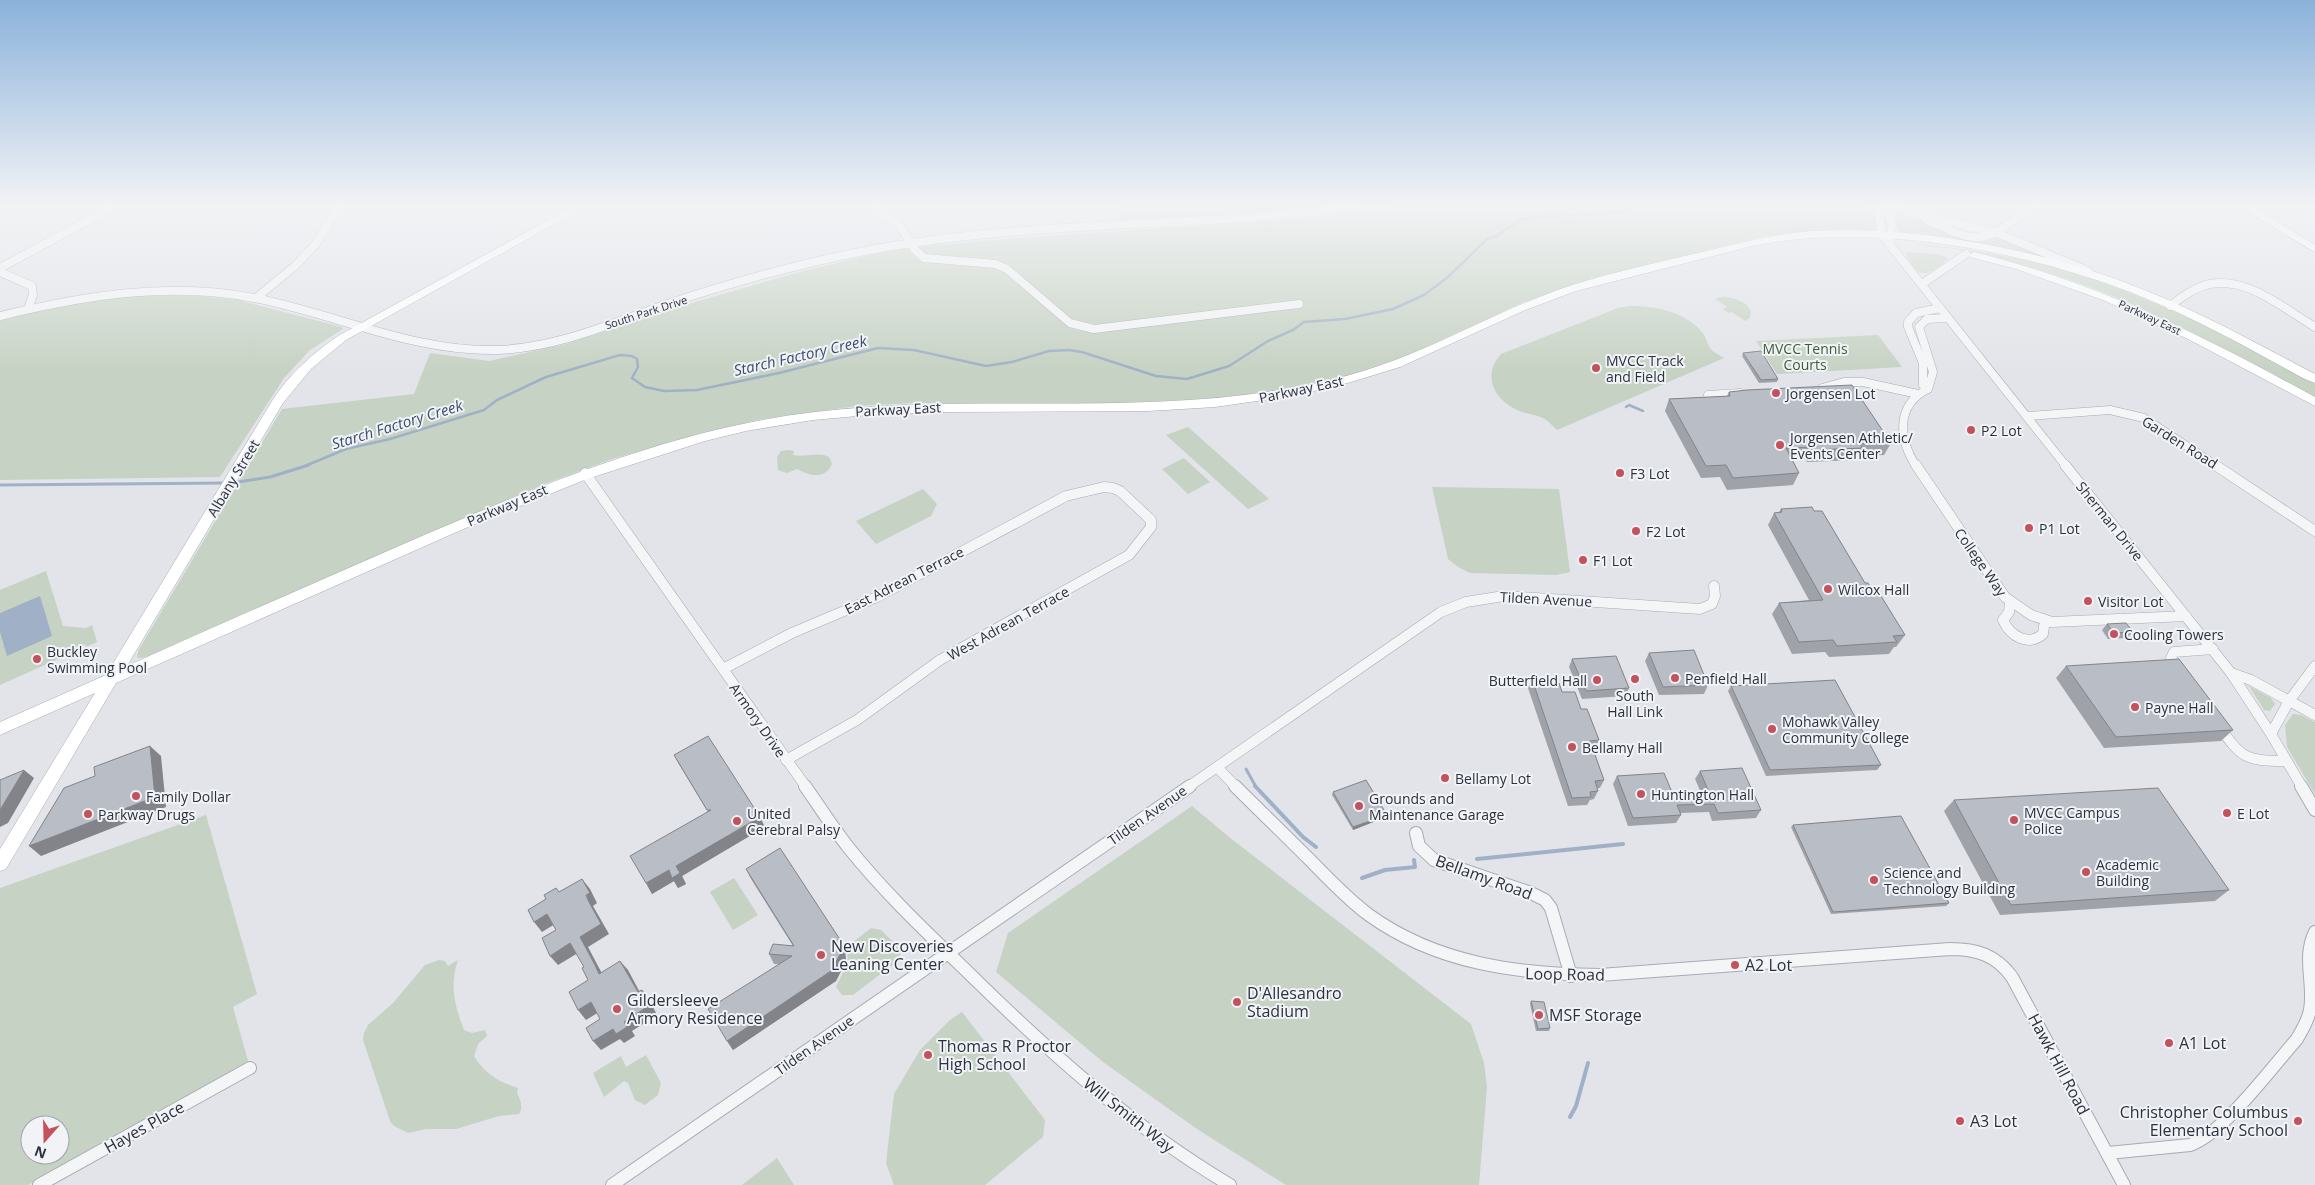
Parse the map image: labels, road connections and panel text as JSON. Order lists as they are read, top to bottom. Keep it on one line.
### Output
{"streets":{"street":["South Park Drive","Parkway East","Garden Road","Albany Street","Sherman Drive","College Way","East Adrean Terrace","Tilden Avenue","West Adrean Terrace","Armory Drive","Bellamy Road","Loop Road","Hawk Hill Road","Will Smith Way","Hayes Place"]},"crossings":[["South Park Drive","Albany Street"],["Parkway East","Albany Street"],["Parkway East","Armory Drive"],["Garden Road","Sherman Drive"],["Sherman Drive","College Way"],["East Adrean Terrace","West Adrean Terrace"],["East Adrean Terrace","Armory Drive"],["Tilden Avenue","Armory Drive"],["Tilden Avenue","Loop Road"],["Tilden Avenue","Will Smith Way"],["West Adrean Terrace","Armory Drive"],["Armory Drive","Will Smith Way"],["Bellamy Road","Loop Road"],["Loop Road","Hawk Hill Road"]],"water":["Starch Factory Creek"],"parks":["MVCC Tennis Courts"],"places":["MVCC Track and Field","Jorgensen Lot","P2 Lot","Jorgensen Athletic/ Events Center","F3 Lot","P1 Lot","F2 Lot","F1 Lot","Wilcox Hall","Visitor Lot","Cooling Towers","Buckley Swimming Pool","Penfield Hall","South Hall Link","Butterfield Hall","Payne Hall","Mohawk Valley Community College","Bellamy Hall","Bellamy Lot","Huntington Hall","Family Dollar","Grounds and Maintenance Garage","E Lot","Parkway Drugs","MVCC Campus Police","United Cerebral Palsy","Academic Building","Science and Technology Building","New Discoveries Leaning Center","A2 Lot","D'Allesandro Stadium","Gildersleeve Armory Residence","MSF Storage","A1 Lot","Thomas R Proctor High School","A3 Lot","Christopher Columbus Elementary School"],"north":"bottom"}
